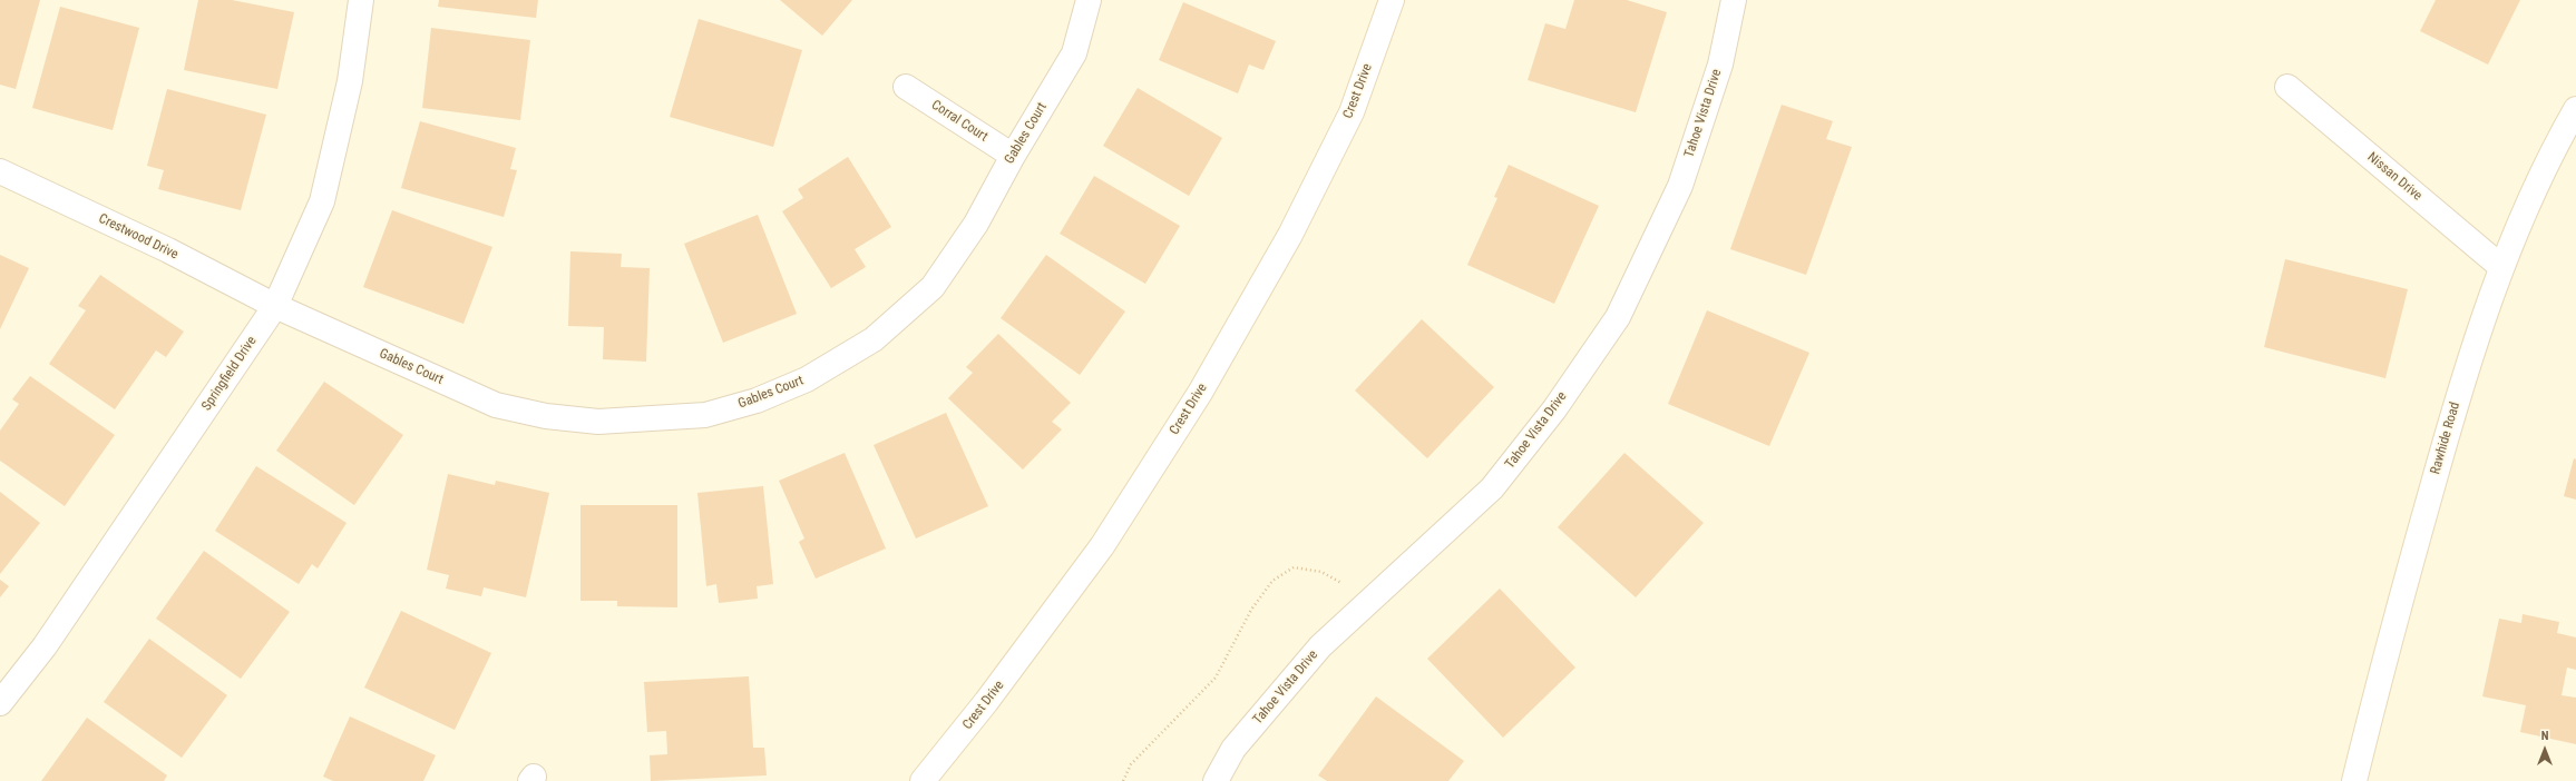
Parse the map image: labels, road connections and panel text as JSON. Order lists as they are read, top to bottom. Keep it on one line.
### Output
{"streets":{"street":["Crest Drive","Tahoe Vista Drive","Corral Court","Gables Court","Nissan Drive","Crestwood Drive","Springfield Drive","Rawhide Road"]},"crossings":[["Corral Court","Gables Court"],["Gables Court","Crestwood Drive"],["Gables Court","Springfield Drive"],["Nissan Drive","Rawhide Road"],["Crestwood Drive","Springfield Drive"]],"north":"top"}
